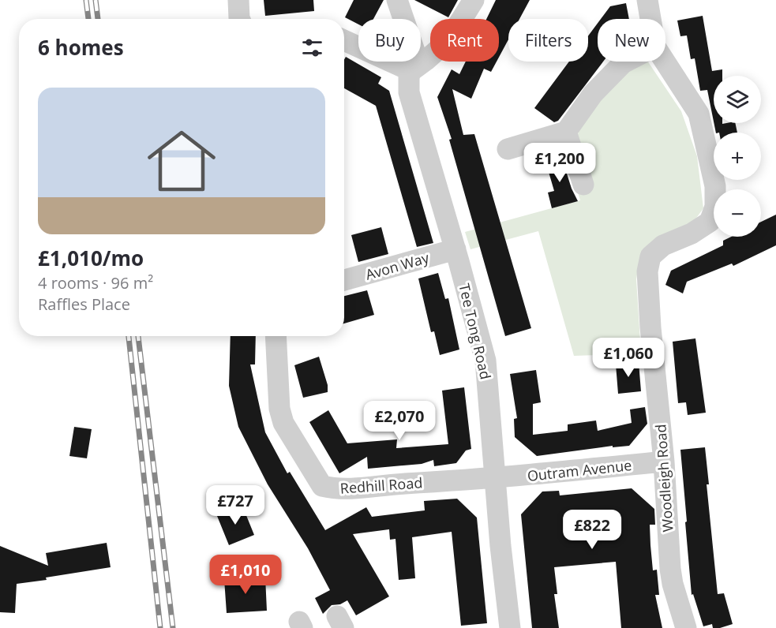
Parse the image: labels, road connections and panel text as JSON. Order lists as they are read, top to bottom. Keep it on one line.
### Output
{"streets":{"street":["Avon Way","Tee Tong Road","Outram Avenue","Woodleigh Road","Redhill Road"]},"crossings":[["Avon Way","Tee Tong Road"],["Tee Tong Road","Outram Avenue"],["Tee Tong Road","Redhill Road"],["Outram Avenue","Woodleigh Road"],["Outram Avenue","Redhill Road"]],"page":{"chip":["Buy","Rent","Filters","New"],"heading":"6 homes","map_buttons":["+","−"],"list":[{"name":"£1,010/mo","note":"4 rooms · 96 m² · Raffles Place"}],"price":["£1,200","£1,060","£2,070","£727","£822","£1,010"]}}
